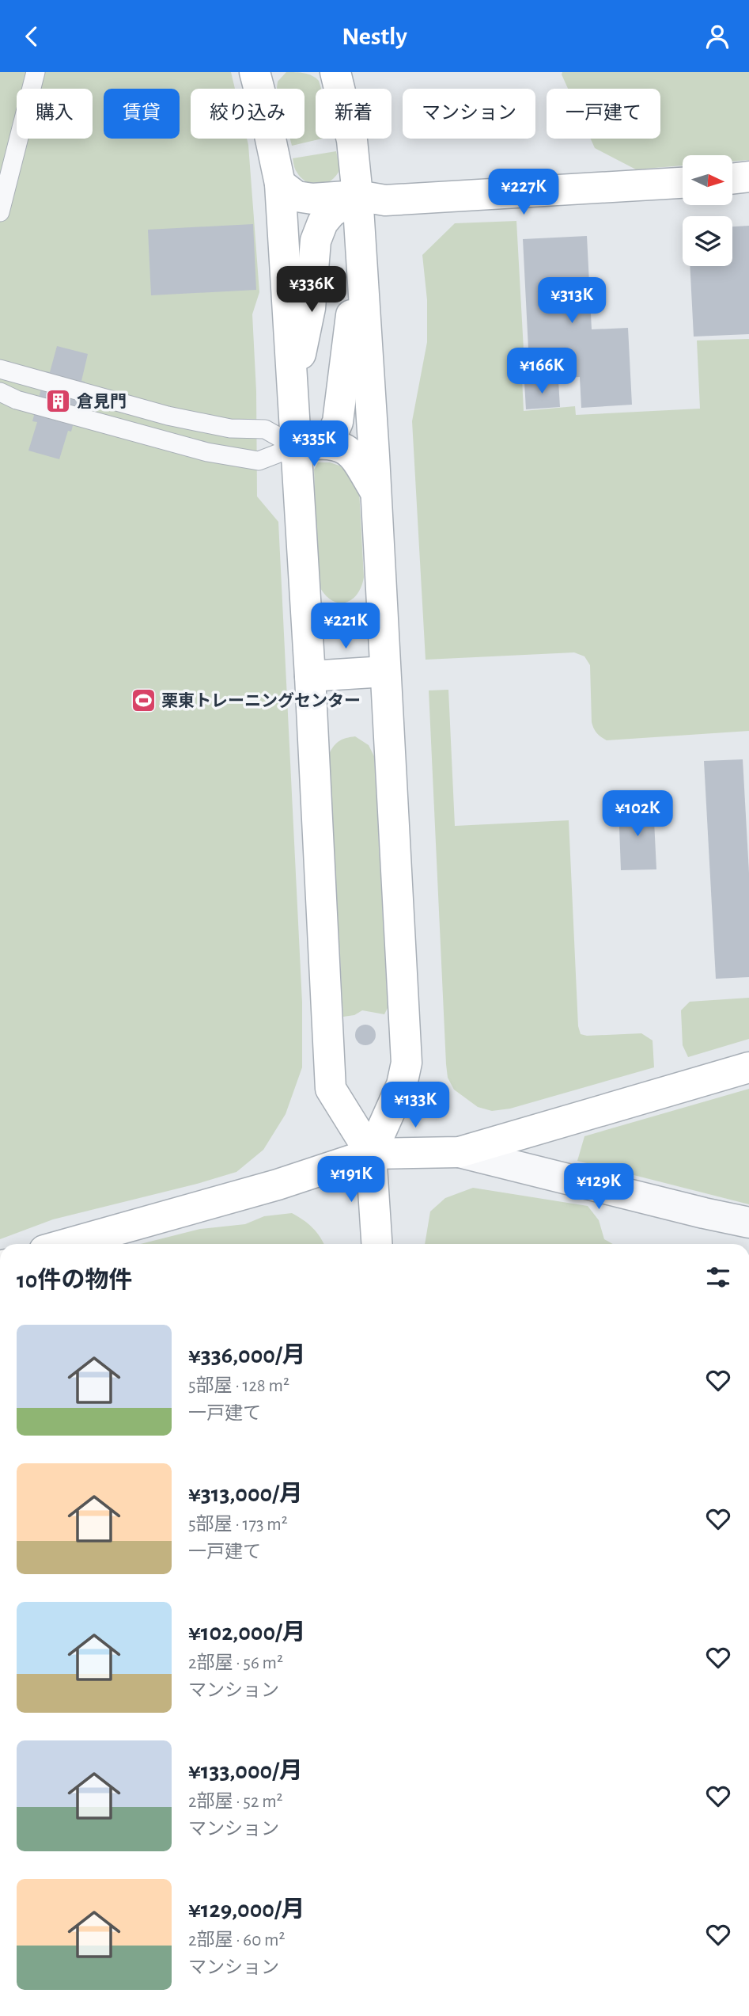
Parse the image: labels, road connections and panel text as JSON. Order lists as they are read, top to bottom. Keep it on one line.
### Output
{"places":{"building":["倉見門"],"sports":["栗東トレーニングセンター"]},"north":"right","page":{"header":"Nestly","chip":["購入","賃貸","絞り込み","新着","マンション","一戸建て"],"price":["¥227K","¥336K","¥313K","¥166K","¥335K","¥221K","¥102K","¥133K","¥191K","¥129K"],"heading":"10件の物件","list":[{"name":"¥336,000/月","note":"5部屋 · 128 m² · 一戸建て"},{"name":"¥313,000/月","note":"5部屋 · 173 m² · 一戸建て"},{"name":"¥102,000/月","note":"2部屋 · 56 m² · マンション"},{"name":"¥133,000/月","note":"2部屋 · 52 m² · マンション"},{"name":"¥129,000/月","note":"2部屋 · 60 m² · マンション"}]}}
